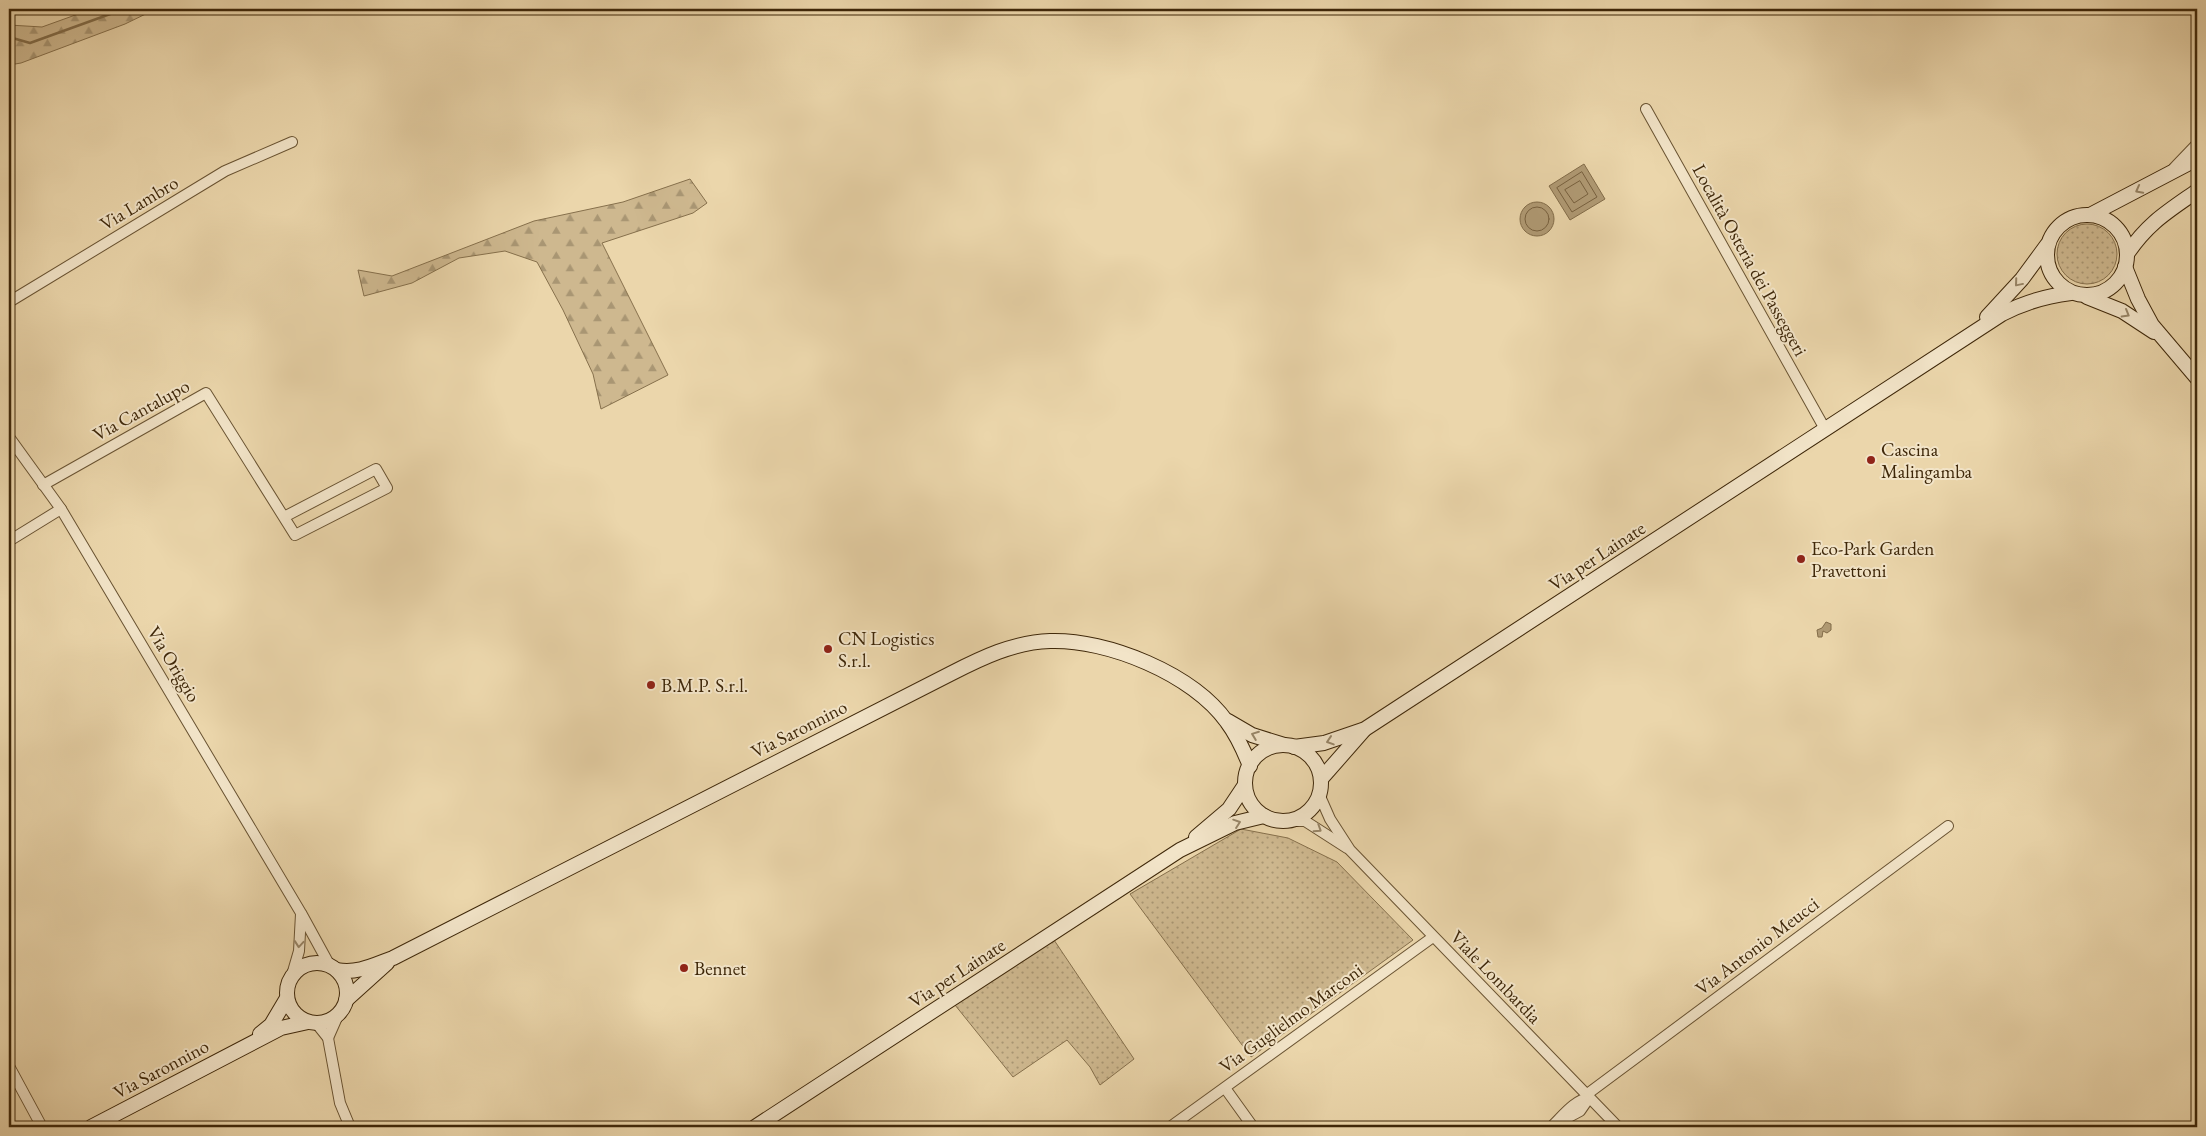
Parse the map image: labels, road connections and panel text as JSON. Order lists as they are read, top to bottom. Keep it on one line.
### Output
{"streets":{"main road":["Via per Lainate","Via Saronnino"],"street":["Via Lambro","Località Osteria dei Passeggeri","Via Cantalupo","Via Origgio","Via Antonio Meucci","Viale Lombardia","Via Guglielmo Marconi"]},"crossings":[["Località Osteria dei Passeggeri","Via per Lainate"],["Via Cantalupo","Via Origgio"],["Via per Lainate","Via Saronnino"],["Via per Lainate","Viale Lombardia"],["Via Origgio","Via Saronnino"],["Via Saronnino","Viale Lombardia"],["Via Antonio Meucci","Viale Lombardia"],["Viale Lombardia","Via Guglielmo Marconi"]],"places":["Cascina Malingamba","Eco-Park Garden Pravettoni","CN Logistics S.r.l.","B.M.P. S.r.l.","Bennet"]}
